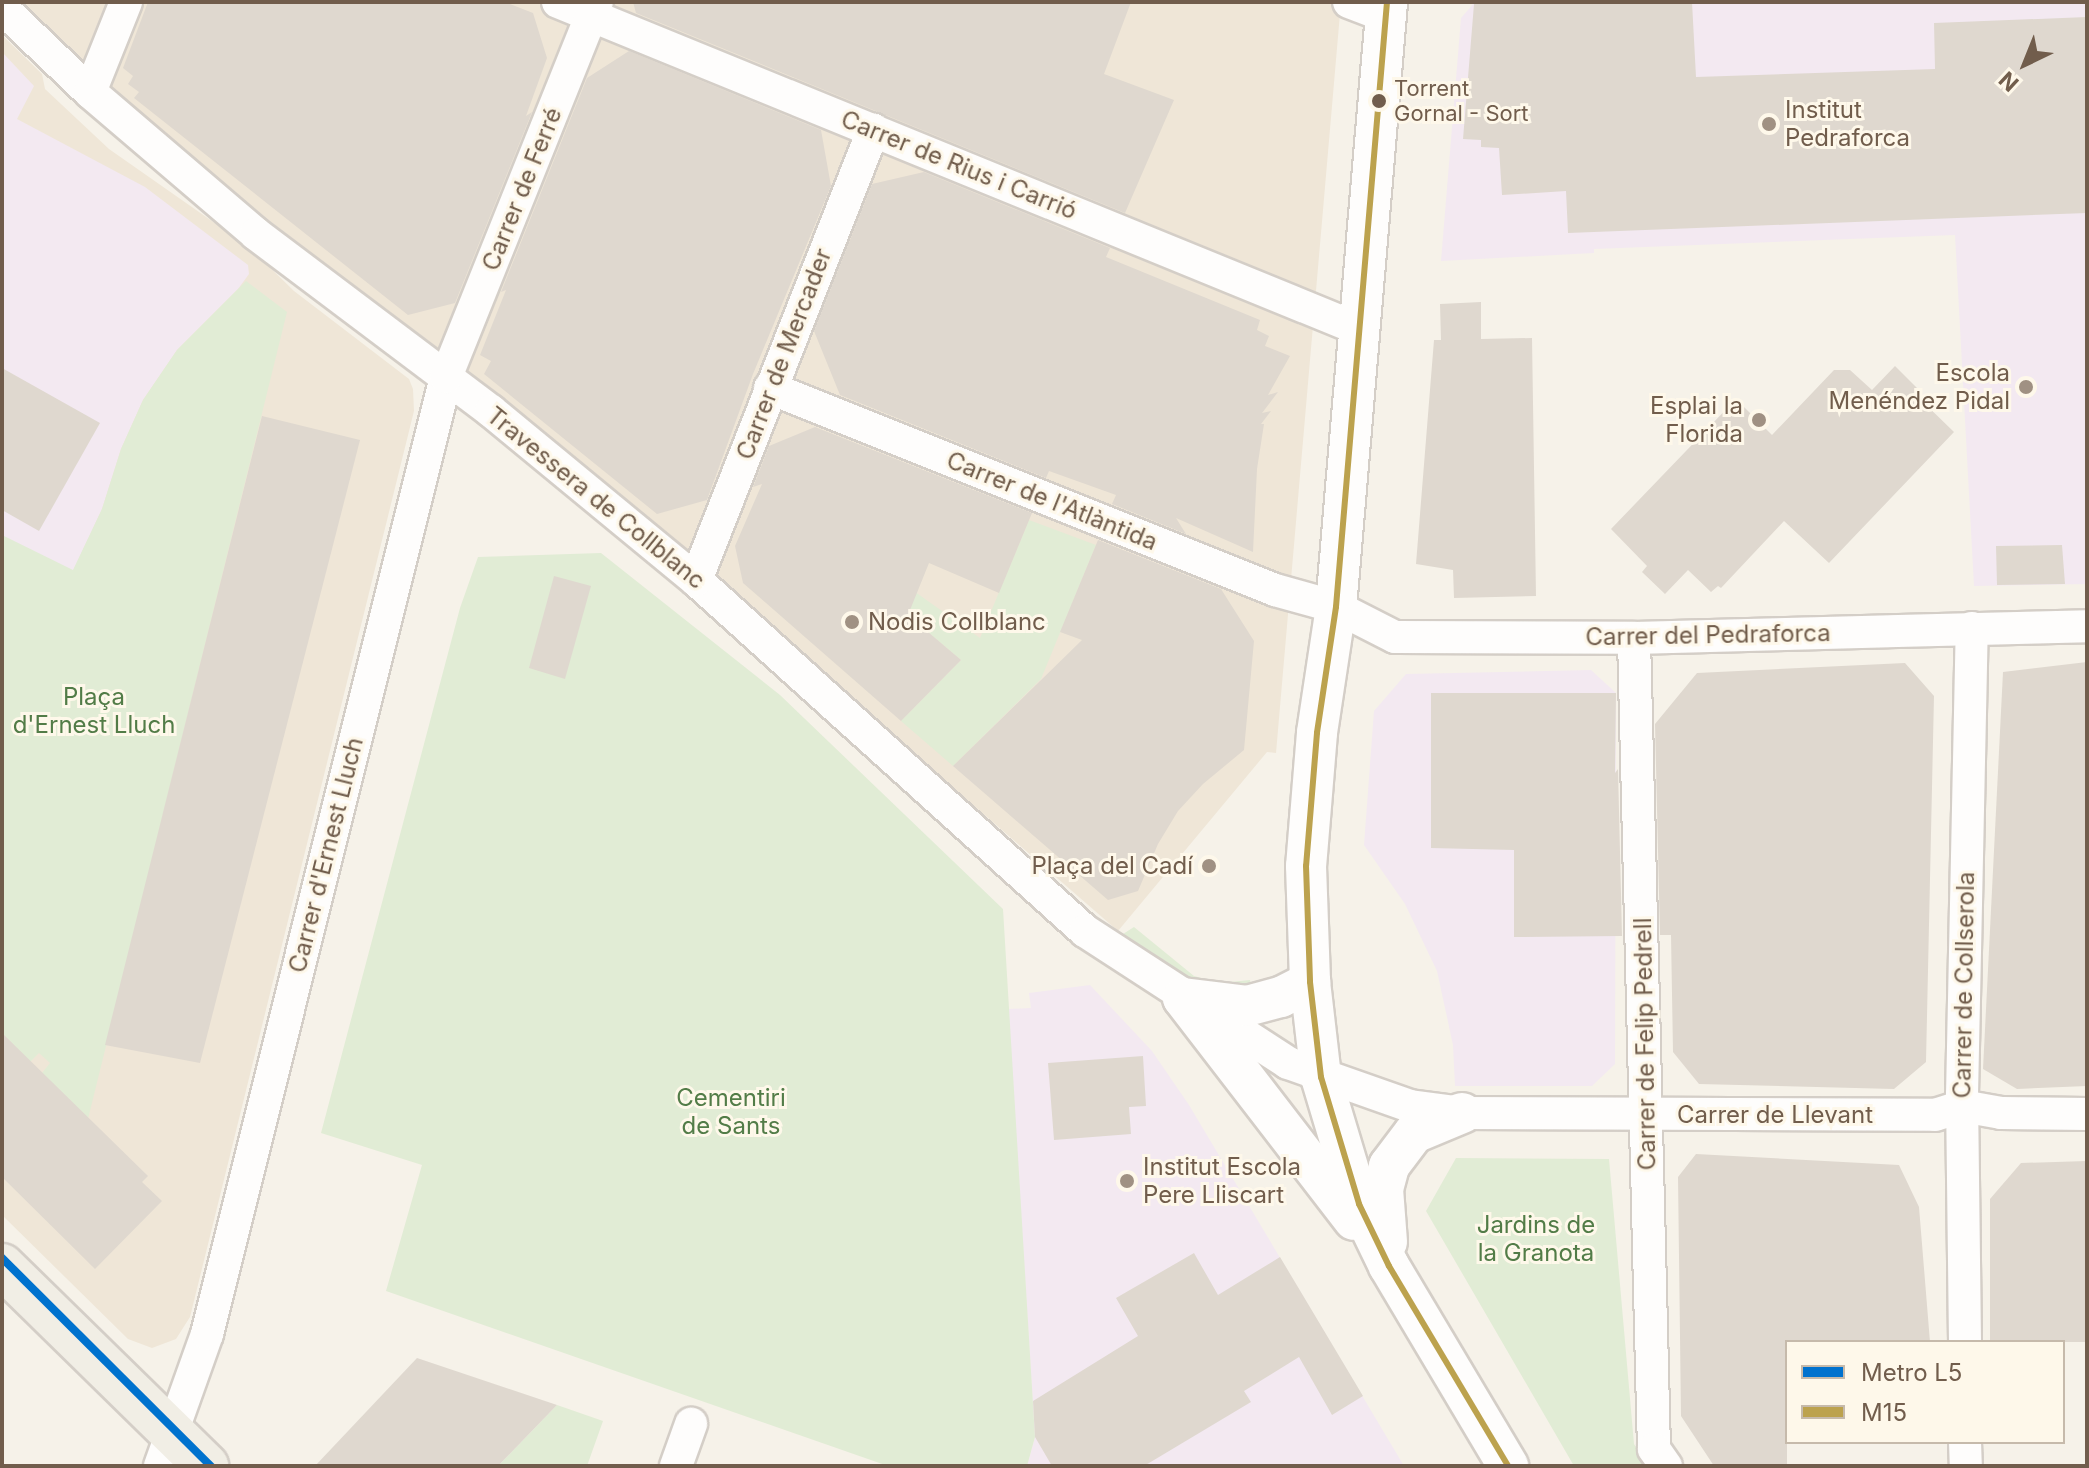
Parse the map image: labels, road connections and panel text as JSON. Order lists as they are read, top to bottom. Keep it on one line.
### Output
{"streets":{"street":["Carrer de Rius i Carrió","Carrer de Ferré","Carrer de Mercader","Travessera de Collblanc","Carrer de l'Atlàntida","Carrer del Pedraforca","Carrer d'Ernest Lluch","Carrer de Collserola","Carrer de Felip Pedrell","Carrer de Llevant"]},"crossings":[["Carrer de Rius i Carrió","Carrer de Ferré"],["Carrer de Rius i Carrió","Carrer de Mercader"],["Carrer de Ferré","Travessera de Collblanc"],["Carrer de Ferré","Carrer d'Ernest Lluch"],["Carrer de Mercader","Travessera de Collblanc"],["Carrer de Mercader","Carrer de l'Atlàntida"],["Travessera de Collblanc","Carrer d'Ernest Lluch"],["Carrer de l'Atlàntida","Carrer del Pedraforca"],["Carrer del Pedraforca","Carrer de Collserola"],["Carrer del Pedraforca","Carrer de Felip Pedrell"],["Carrer de Collserola","Carrer de Llevant"],["Carrer de Felip Pedrell","Carrer de Llevant"]],"parks":["Plaça d'Ernest Lluch","Cementiri de Sants","Jardins de la Granota"],"places":["Torrent Gornal - Sort","Institut Pedraforca","Escola Menéndez Pidal","Esplai la Florida","Nodis Collblanc","Plaça del Cadí","Institut Escola Pere Lliscart"],"lines":["transit line M15","metro line L5"],"legend":["Metro L5","M15"],"north":"bottom left"}
